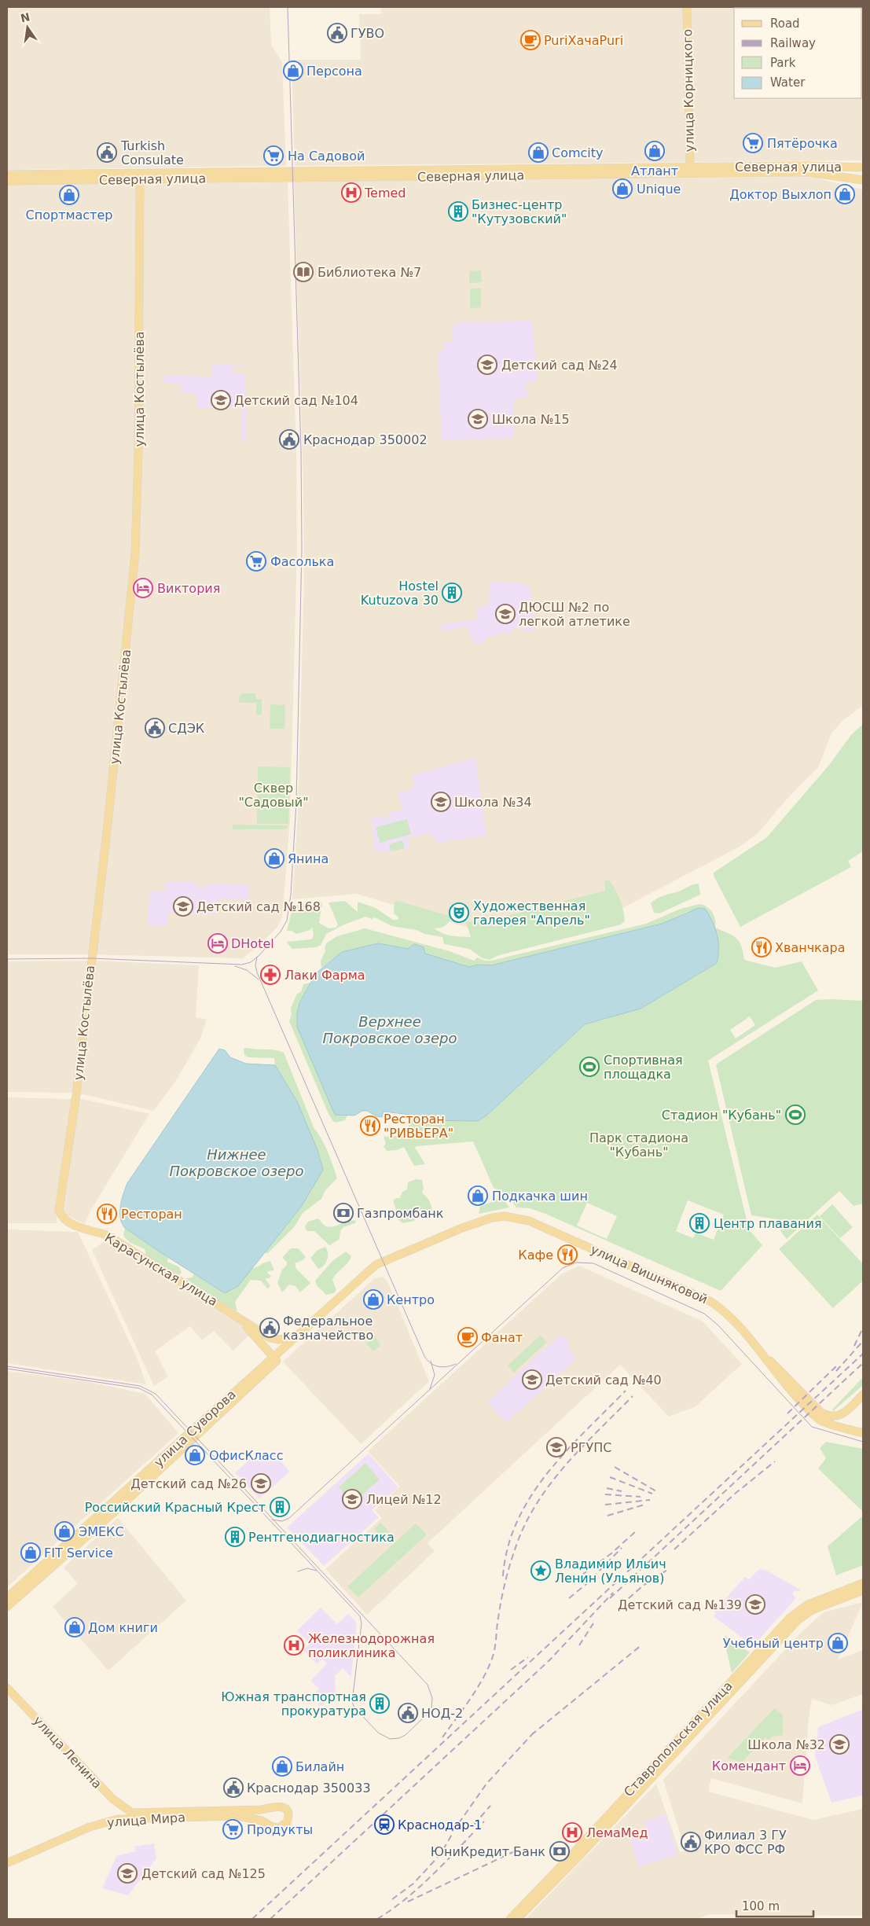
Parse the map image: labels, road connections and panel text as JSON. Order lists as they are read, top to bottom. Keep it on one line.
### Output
{"streets":{"main road":["улица Корницкого","Северная улица","улица Костылёва","Карасунская улица","улица Вишняковой","улица Суворова","Ставропольская улица","улица Ленина","улица Мира"]},"crossings":[["улица Корницкого","Северная улица"],["Северная улица","улица Костылёва"],["улица Костылёва","Карасунская улица"],["Карасунская улица","улица Суворова"],["улица Вишняковой","улица Суворова"],["улица Ленина","улица Мира"]],"water":["Верхнее Покровское озеро","Нижнее Покровское озеро"],"parks":["Сквер \"Садовый\"","Парк стадиона \"Кубань\""],"places":{"public building":["ГУВО","Turkish Consulate","Краснодар 350002","СДЭК","Федеральное казначейство","НОД-2","Краснодар 350033","Филиал 3 ГУ КРО ФСС РФ"],"cafe":["PuriХачаPuri","Фанат"],"shop":["Персона","Атлант","Comcity","Unique","Доктор Выхлоп","Спортмастер","Янина","Подкачка шин","Кентро","ОфисКласс","ЭМЕКС","FIT Service","Дом книги","Учебный центр","Билайн"],"supermarket":["Пятёрочка","На Садовой","Фасолька","Продукты"],"hospital":["Temed","Железнодорожная поликлиника","ЛемаМед"],"building":["Бизнес-центр \"Кутузовский\"","Hostel Kutuzova 30","Центр плавания","Российский Красный Крест","Рентгенодиагностика","Южная транспортная прокуратура"],"library":["Библиотека №7"],"school or university":["Детский сад №24","Детский сад №104","Школа №15","ДЮСШ №2 по легкой атлетике","Школа №34","Детский сад №168","Детский сад №40","РГУПС","Детский сад №26","Лицей №12","Детский сад №139","Школа №32","Детский сад №125"],"hotel":["Виктория","DHotel","Комендант"],"theatre":["Художественная галерея \"Апрель\""],"restaurant":["Хванчкара","Ресторан \"РИВЬЕРА\"","Ресторан","Кафе"],"pharmacy":["Лаки Фарма"],"sports":["Спортивная площадка","Стадион \"Кубань\""],"bank":["Газпромбанк","ЮниКредит Банк"],"place":["Владимир Ильич Ленин (Ульянов)"],"station":["Краснодар-1"]},"legend":["Road","Railway","Park","Water"],"scale_bar":"100 m","north":"top"}
